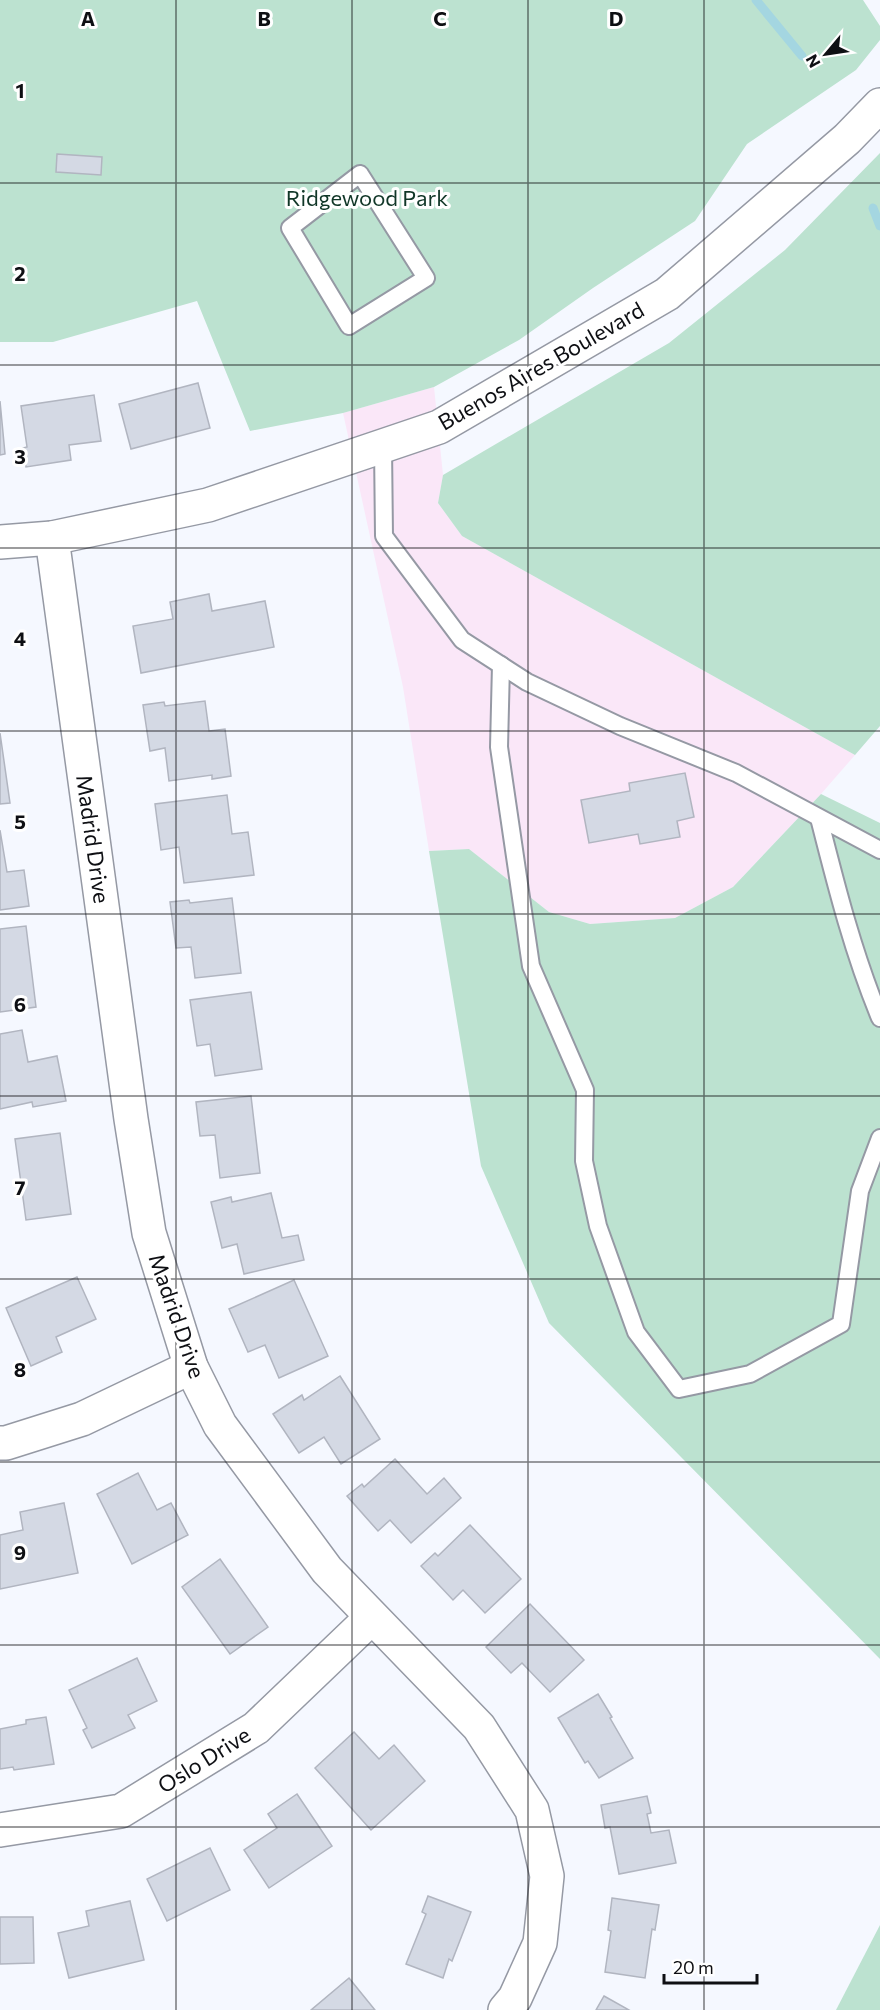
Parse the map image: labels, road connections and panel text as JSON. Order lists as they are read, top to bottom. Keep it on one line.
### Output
{"streets":{"street":["Buenos Aires Boulevard","Madrid Drive","Oslo Drive"]},"crossings":[["Buenos Aires Boulevard","Madrid Drive"],["Madrid Drive","Oslo Drive"]],"parks":["Ridgewood Park"],"scale_bar":"20 m","north":"bottom left","grid":{"columns":["A","B","C","D"],"rows":["1","2","3","4","5","6","7","8","9"]}}
